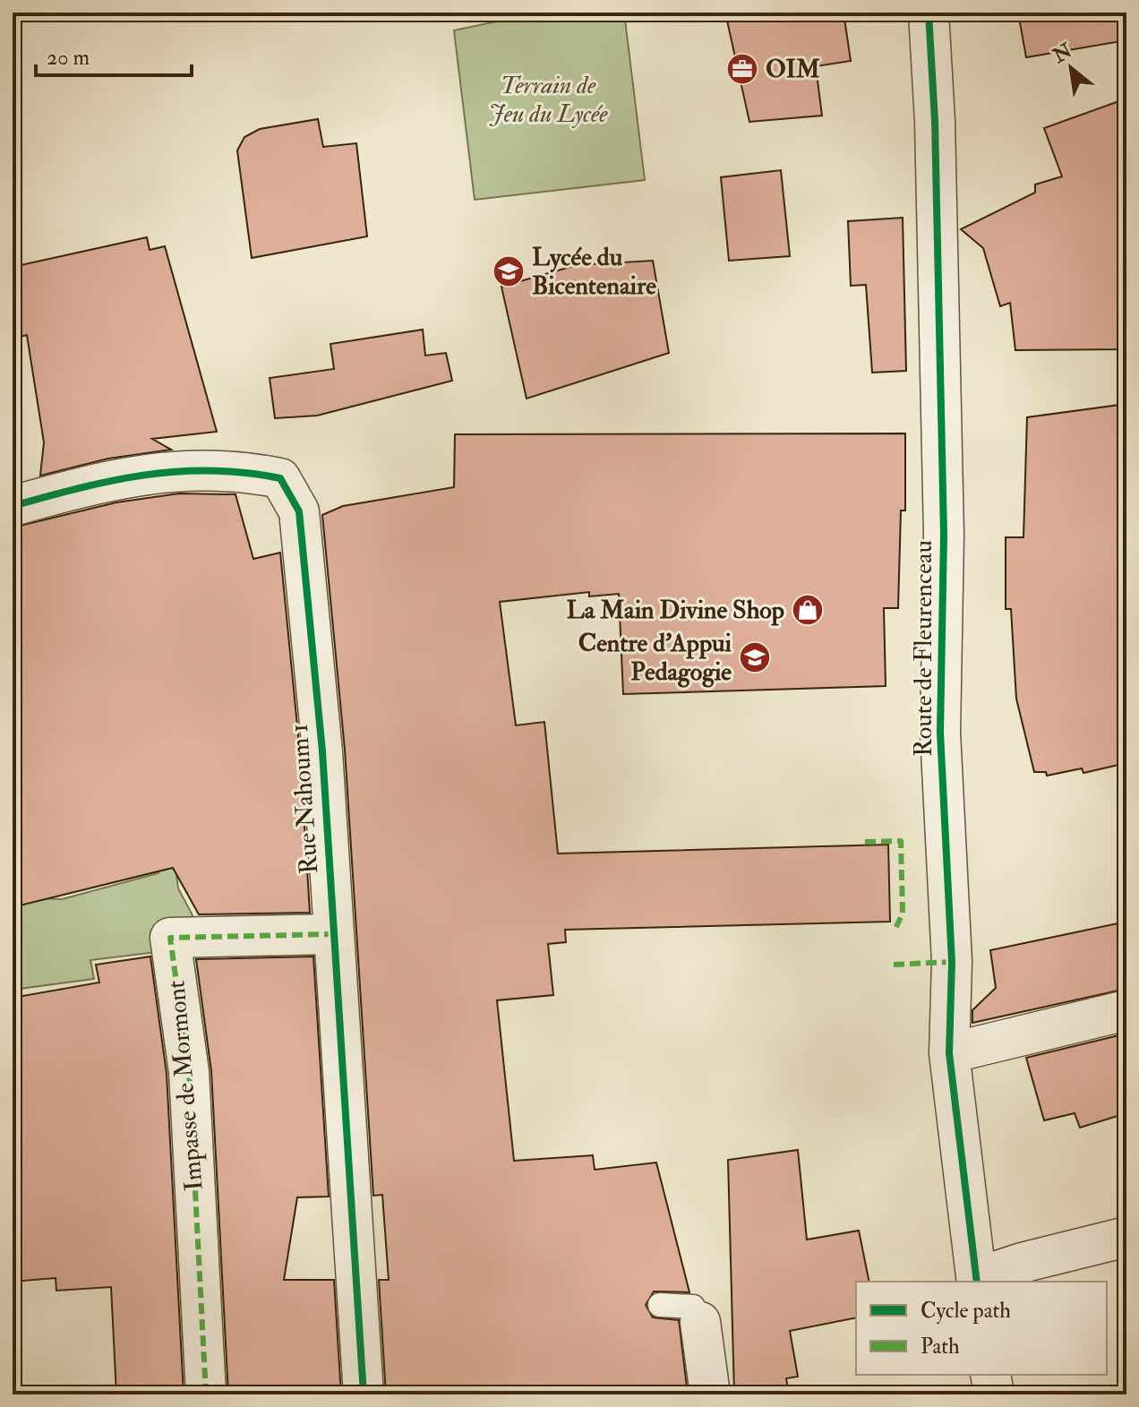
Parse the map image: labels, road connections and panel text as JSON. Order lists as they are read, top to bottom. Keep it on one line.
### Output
{"streets":{"street":["Route de Fleurenceau","Rue Nahoum 1","Impasse de Mormont"]},"crossings":[["Rue Nahoum 1","Impasse de Mormont"]],"parks":["Terrain de Jeu du Lycée"],"places":{"office":["OIM"],"school or university":["Lycée du Bicentenaire","Centre d'Appui Pedagogie"],"shop":["La Main Divine Shop"]},"legend":["Cycle path","Path"],"scale_bar":"20 m","north":"top left"}
